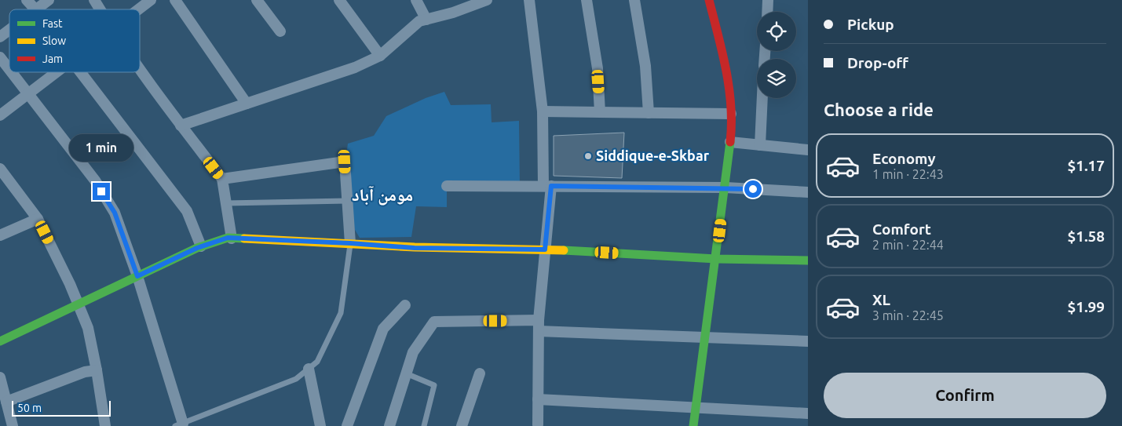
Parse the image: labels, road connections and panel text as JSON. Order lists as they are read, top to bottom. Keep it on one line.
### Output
{"districts":["مومن آباد"],"places":["Siddique-e-Skbar"],"legend":["Fast","Slow","Jam"],"scale_bar":"50 m","page":{"banner":["Pickup","Drop-off"],"heading":"Choose a ride","list":[{"name":"Economy","note":"1 min · 22:43","value":"$1.17"},{"name":"Comfort","note":"2 min · 22:44","value":"$1.58"},{"name":"XL","note":"3 min · 22:45","value":"$1.99"}],"bubble":"1 min","buttons":"Confirm","scale":"50 m"}}
